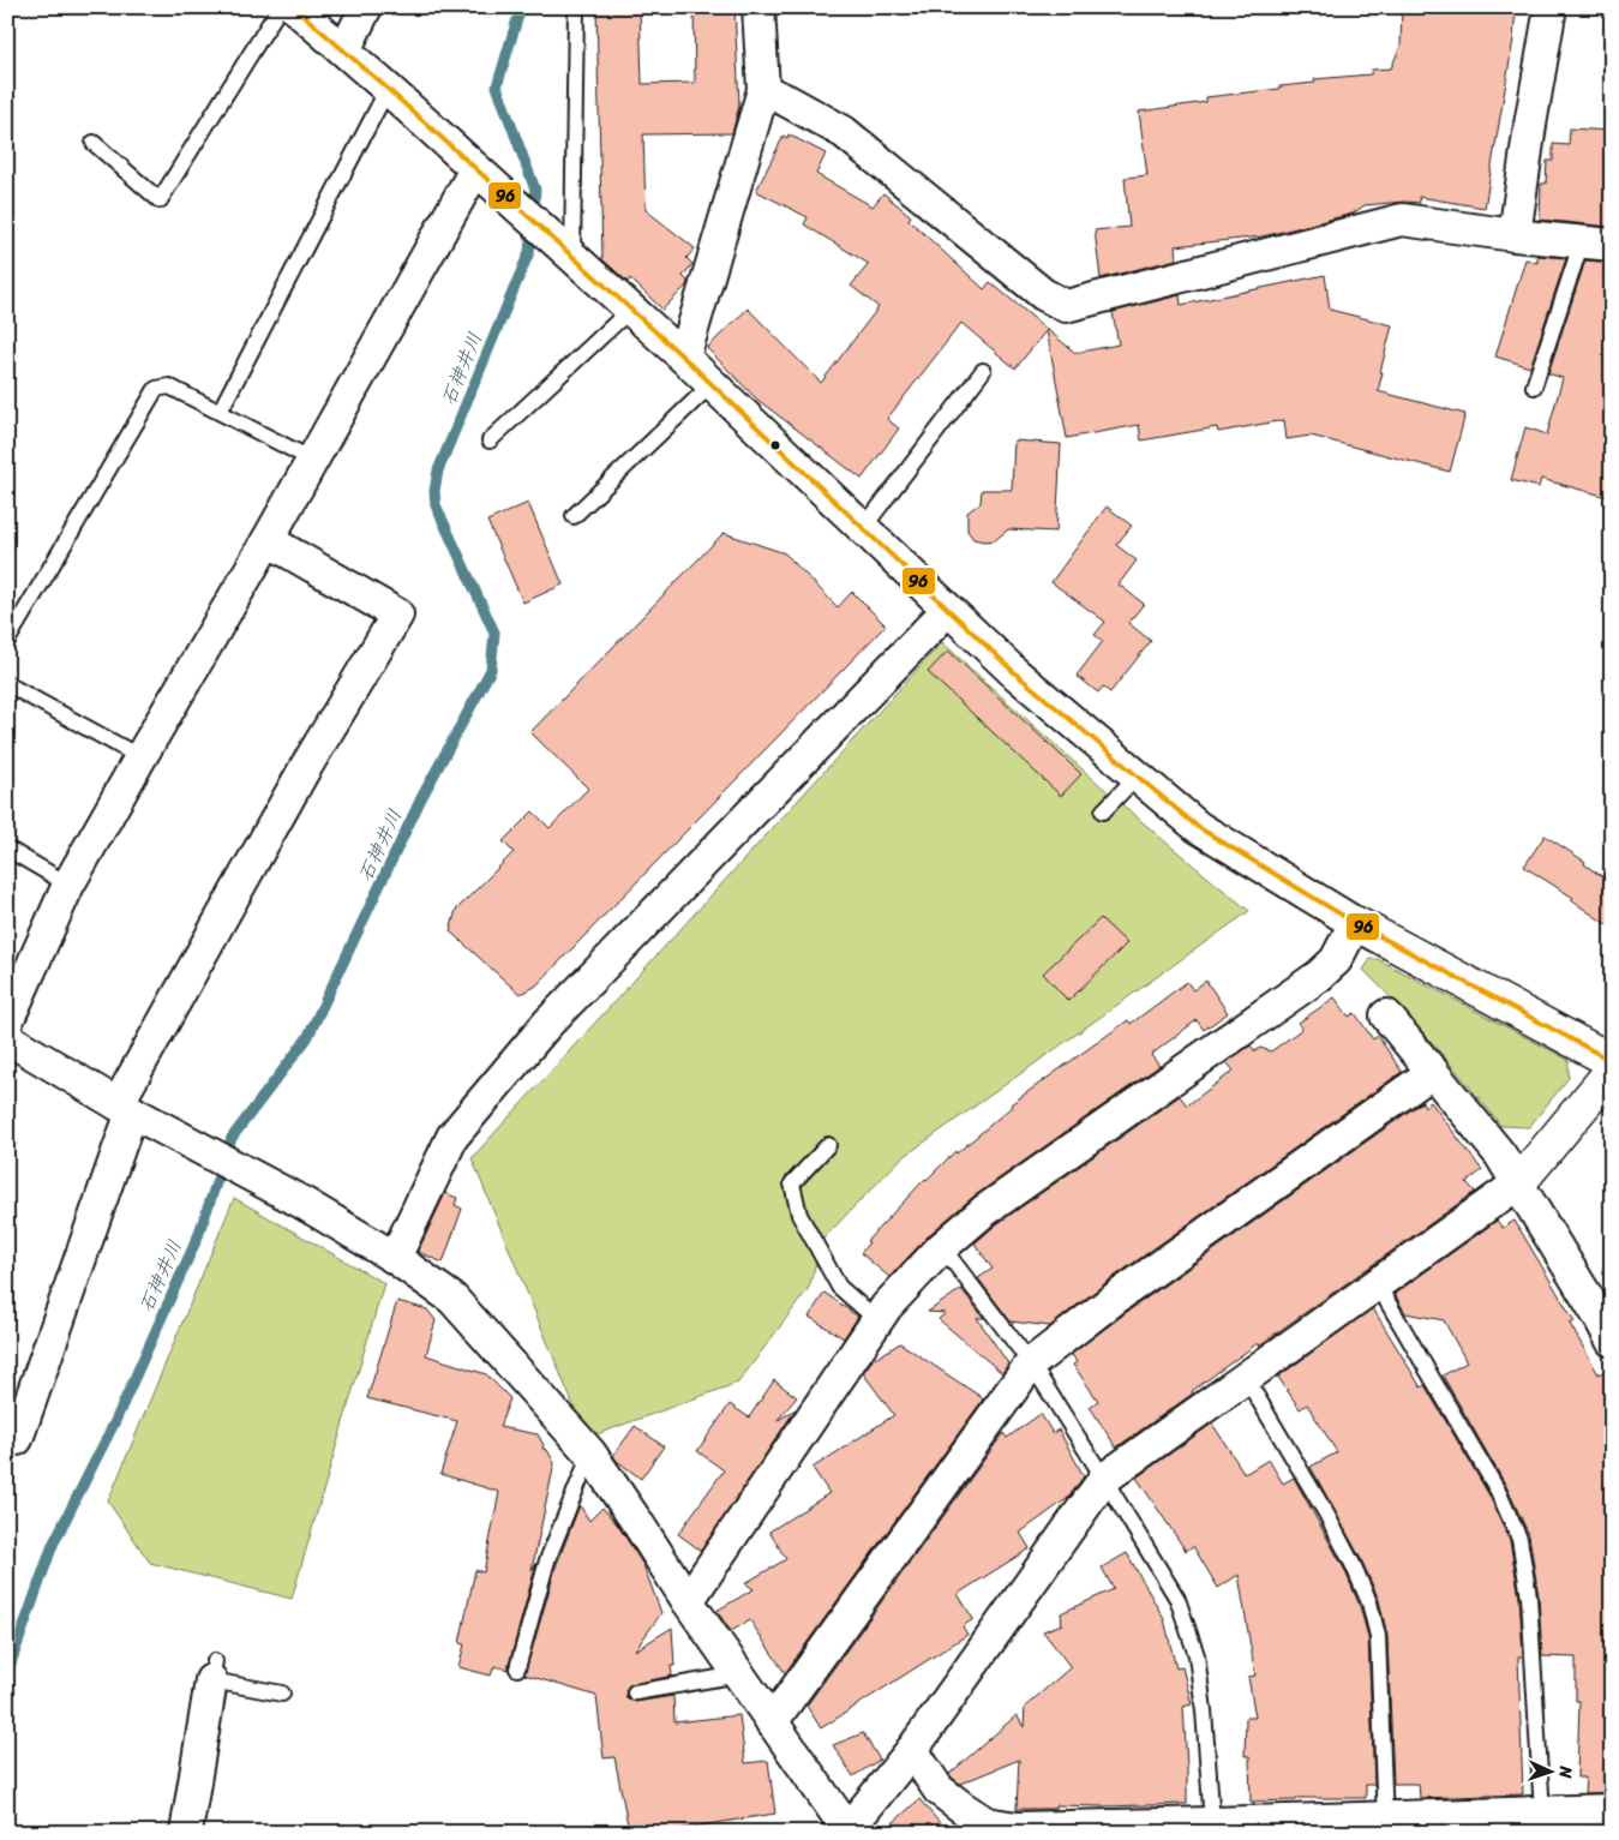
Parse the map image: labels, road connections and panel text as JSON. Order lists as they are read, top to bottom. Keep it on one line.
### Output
{"water":["石神井川"],"lines":["transit line 96"],"north":"right"}
